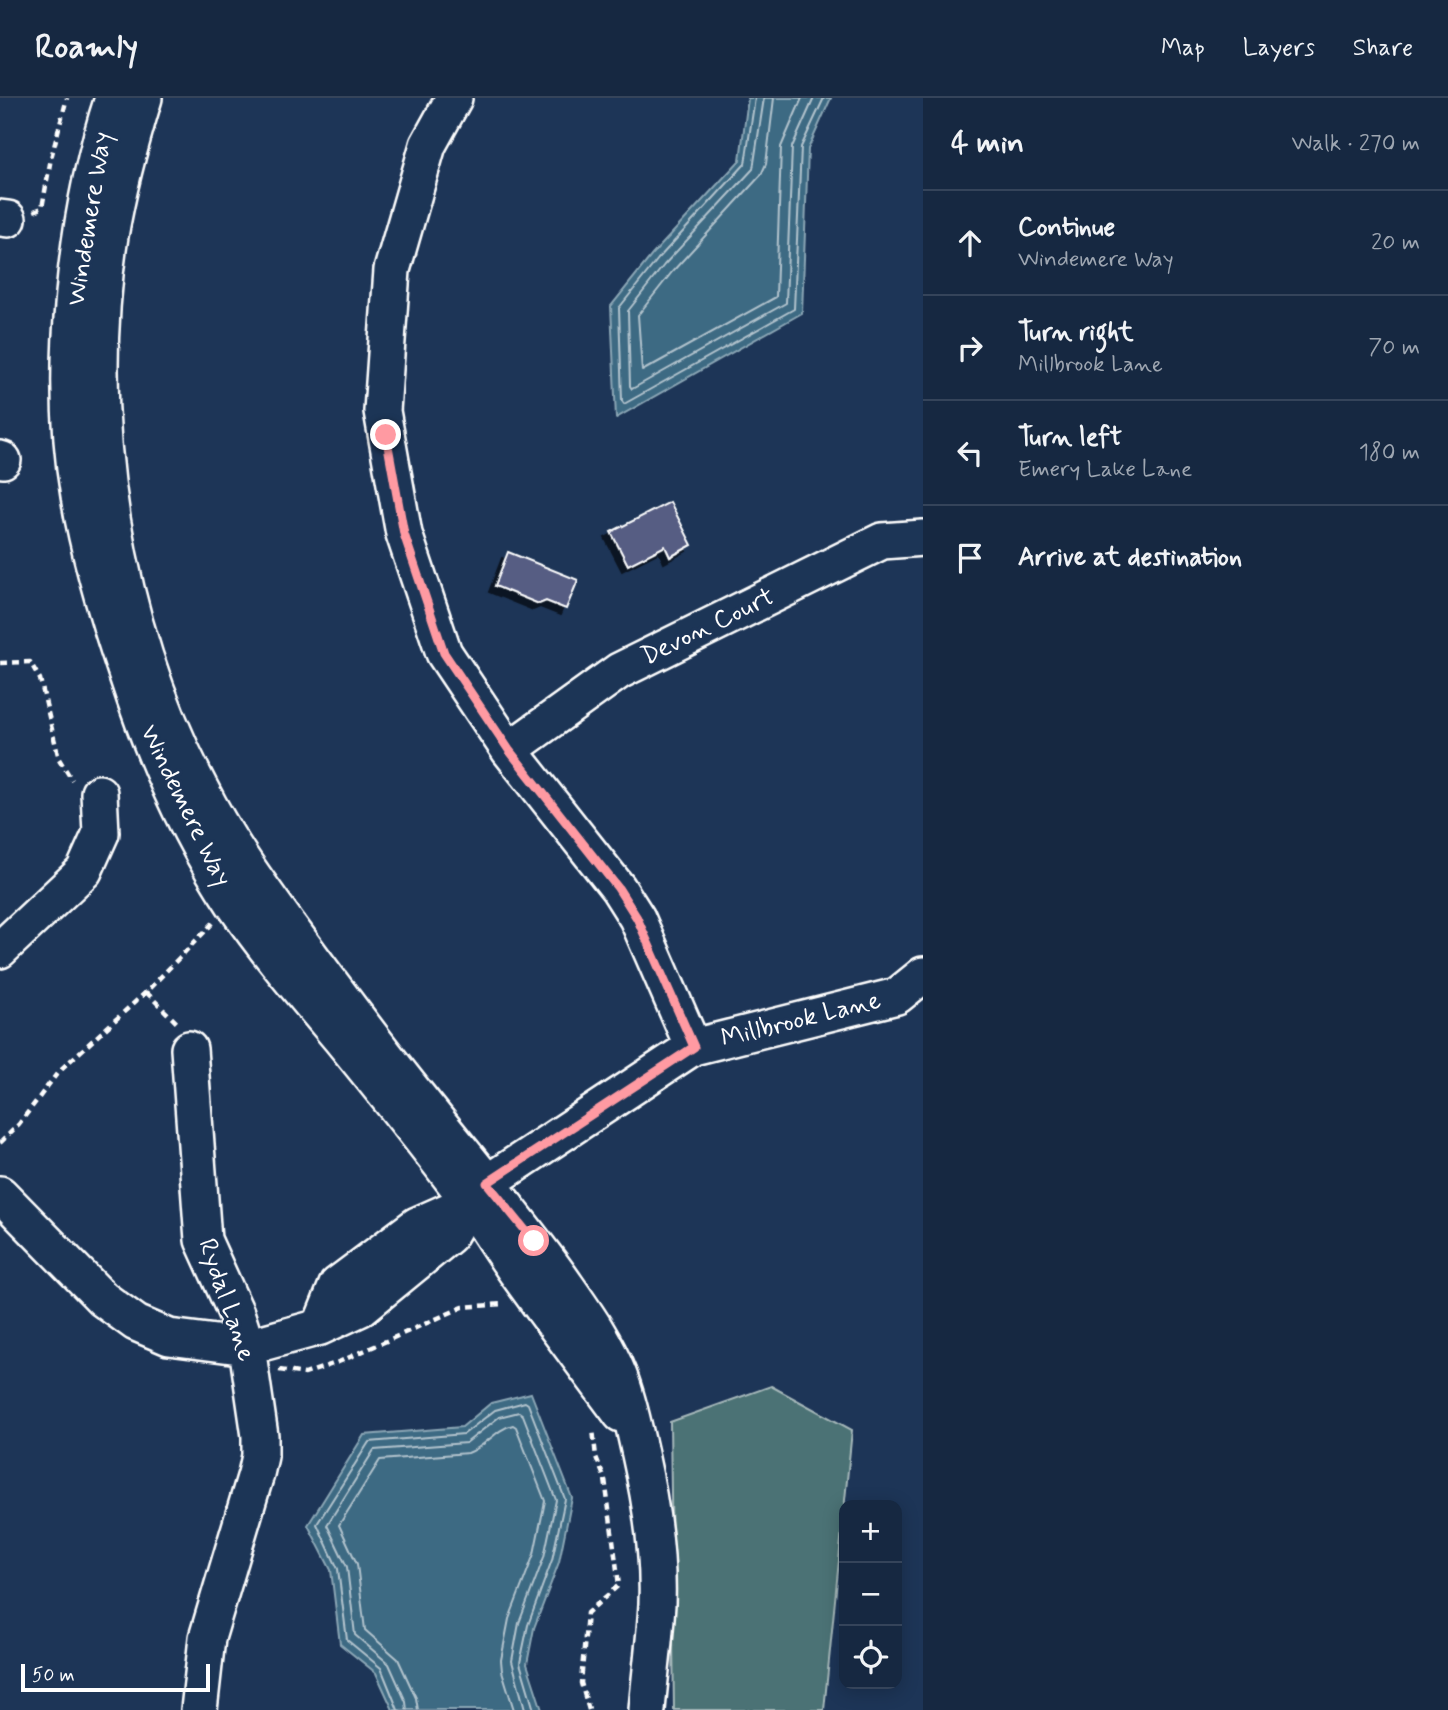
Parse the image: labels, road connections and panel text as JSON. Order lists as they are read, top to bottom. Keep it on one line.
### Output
{"streets":{"street":["Windemere Way","Devon Court","Millbrook Lane","Rydal Lane"]},"crossings":[["Windemere Way","Millbrook Lane"]],"scale_bar":"50 m","page":{"header":"Roamly","nav":["Map","Layers","Share"],"heading":["4 min","Walk · 270 m"],"list":[["Continue","Windemere Way","20 m"],["Turn right","Millbrook Lane","70 m"],["Turn left","Emery Lake Lane","180 m"],"Arrive at destination"],"map_buttons":["+","−"],"scale":"50 m"}}
